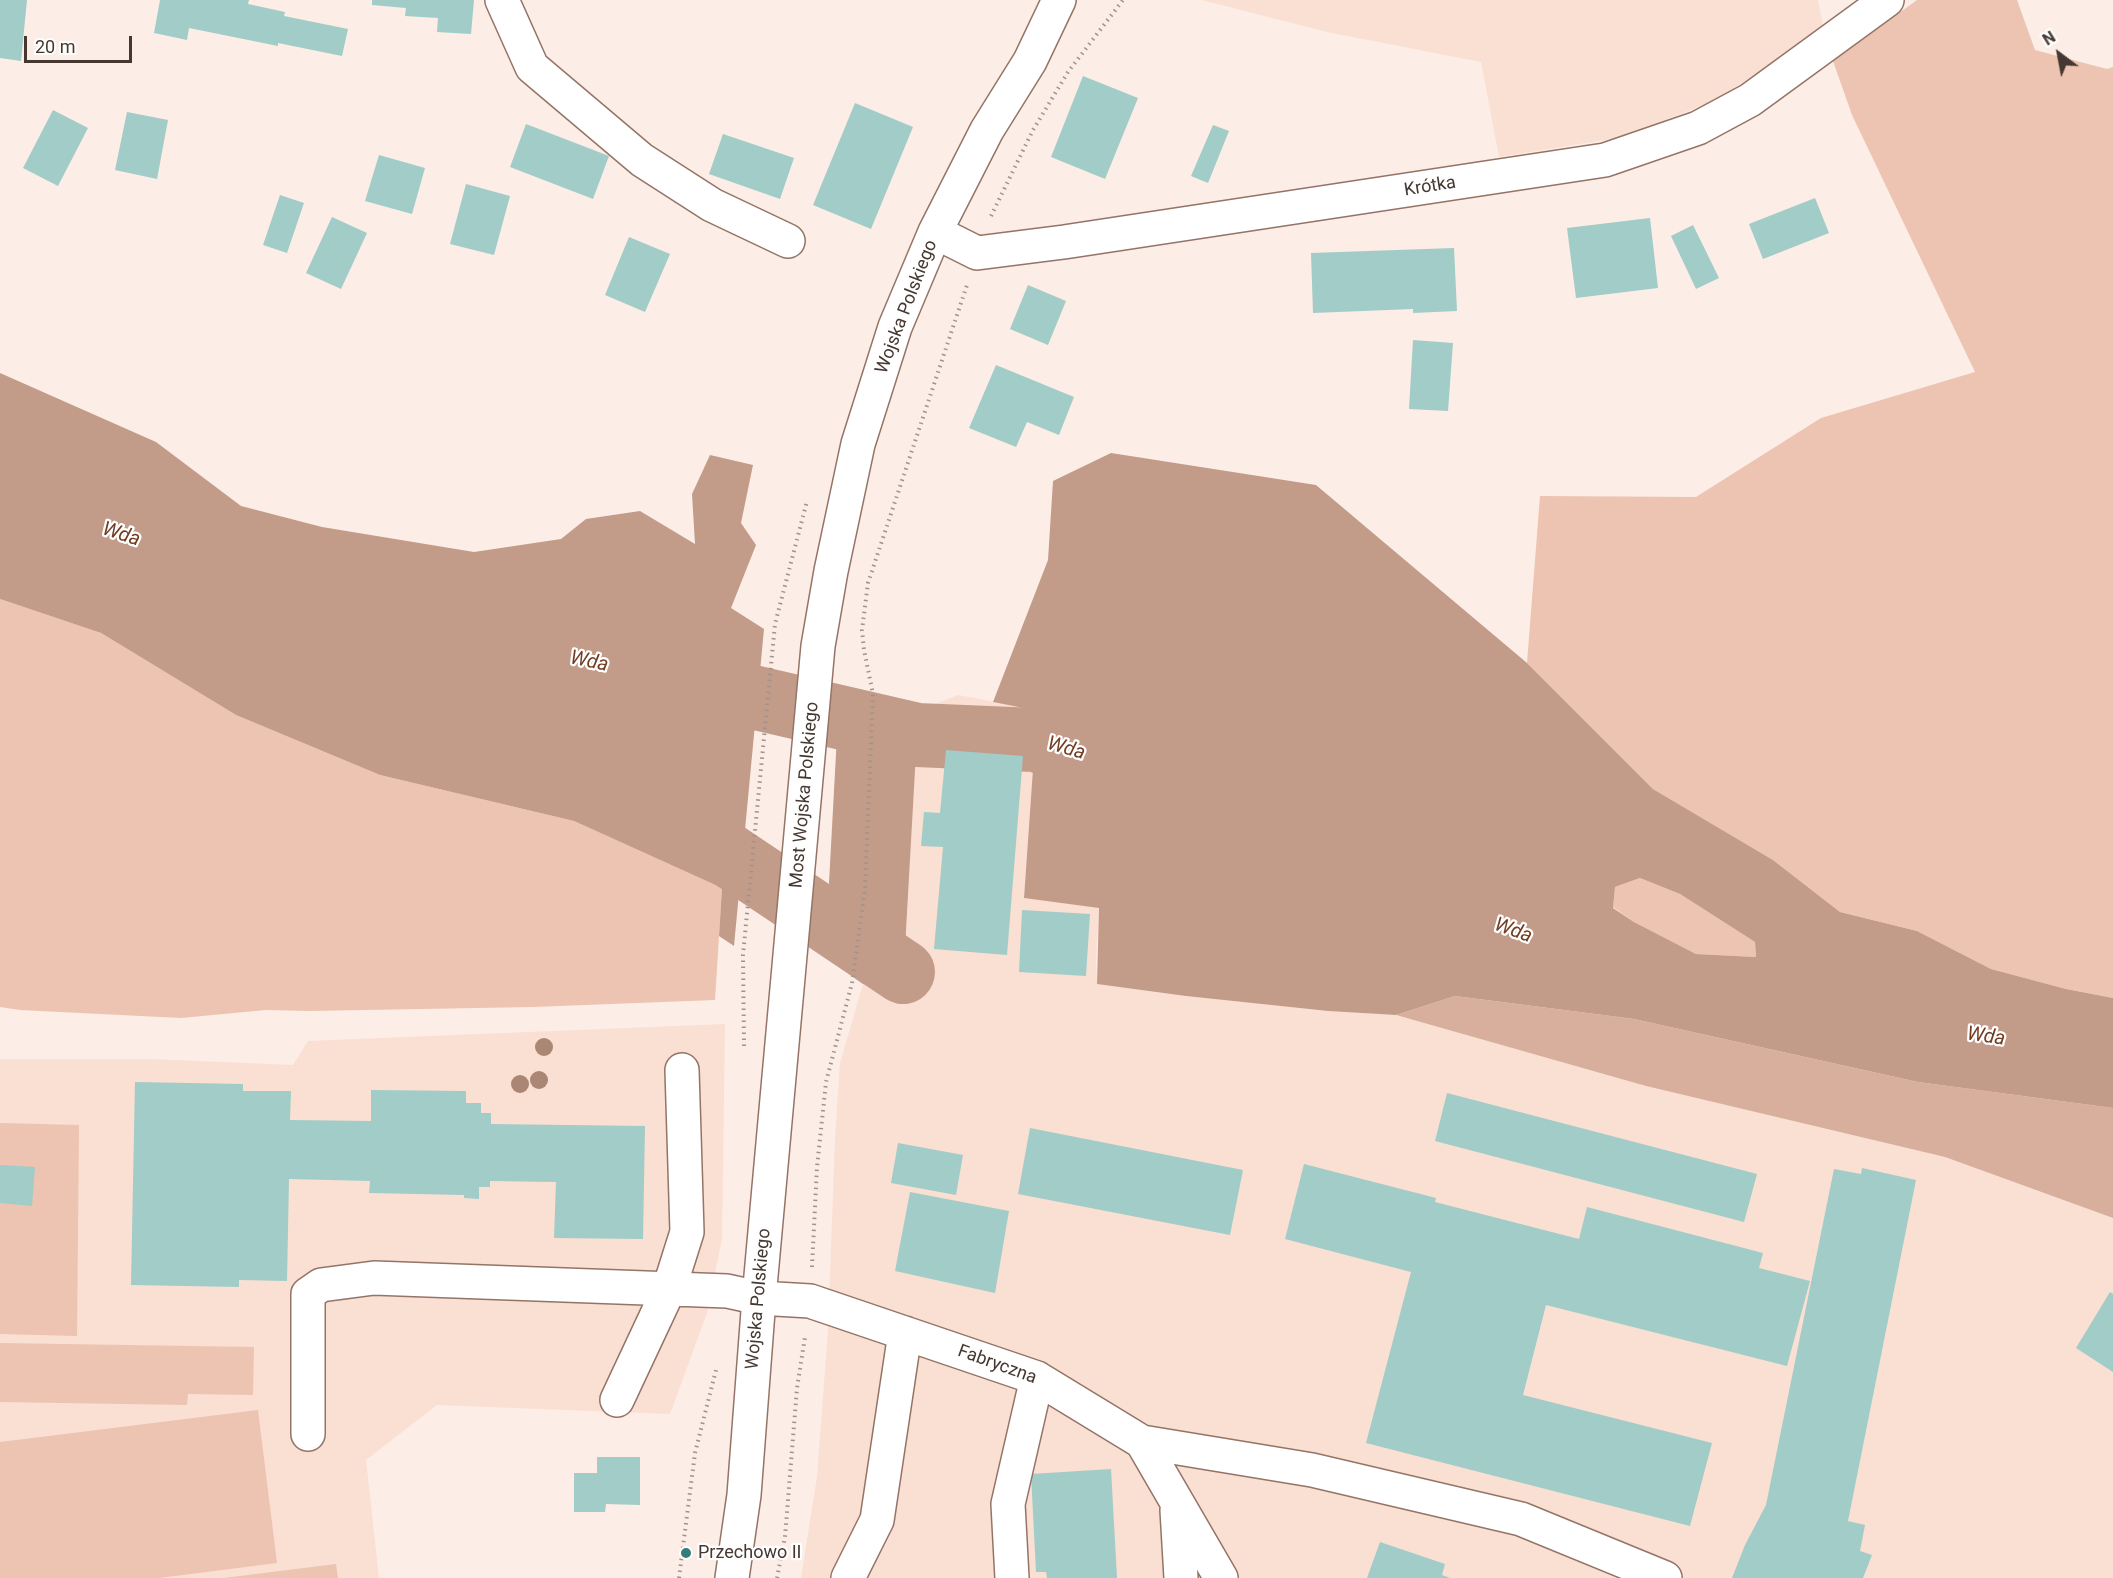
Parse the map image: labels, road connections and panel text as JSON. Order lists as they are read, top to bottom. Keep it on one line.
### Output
{"streets":{"street":["Krótka","Wojska Polskiego","Most Wojska Polskiego","Fabryczna"]},"crossings":[["Wojska Polskiego","Most Wojska Polskiego"],["Wojska Polskiego","Fabryczna"]],"water":["Wda"],"places":["Przechowo II"],"scale_bar":"20 m","north":"top left"}
